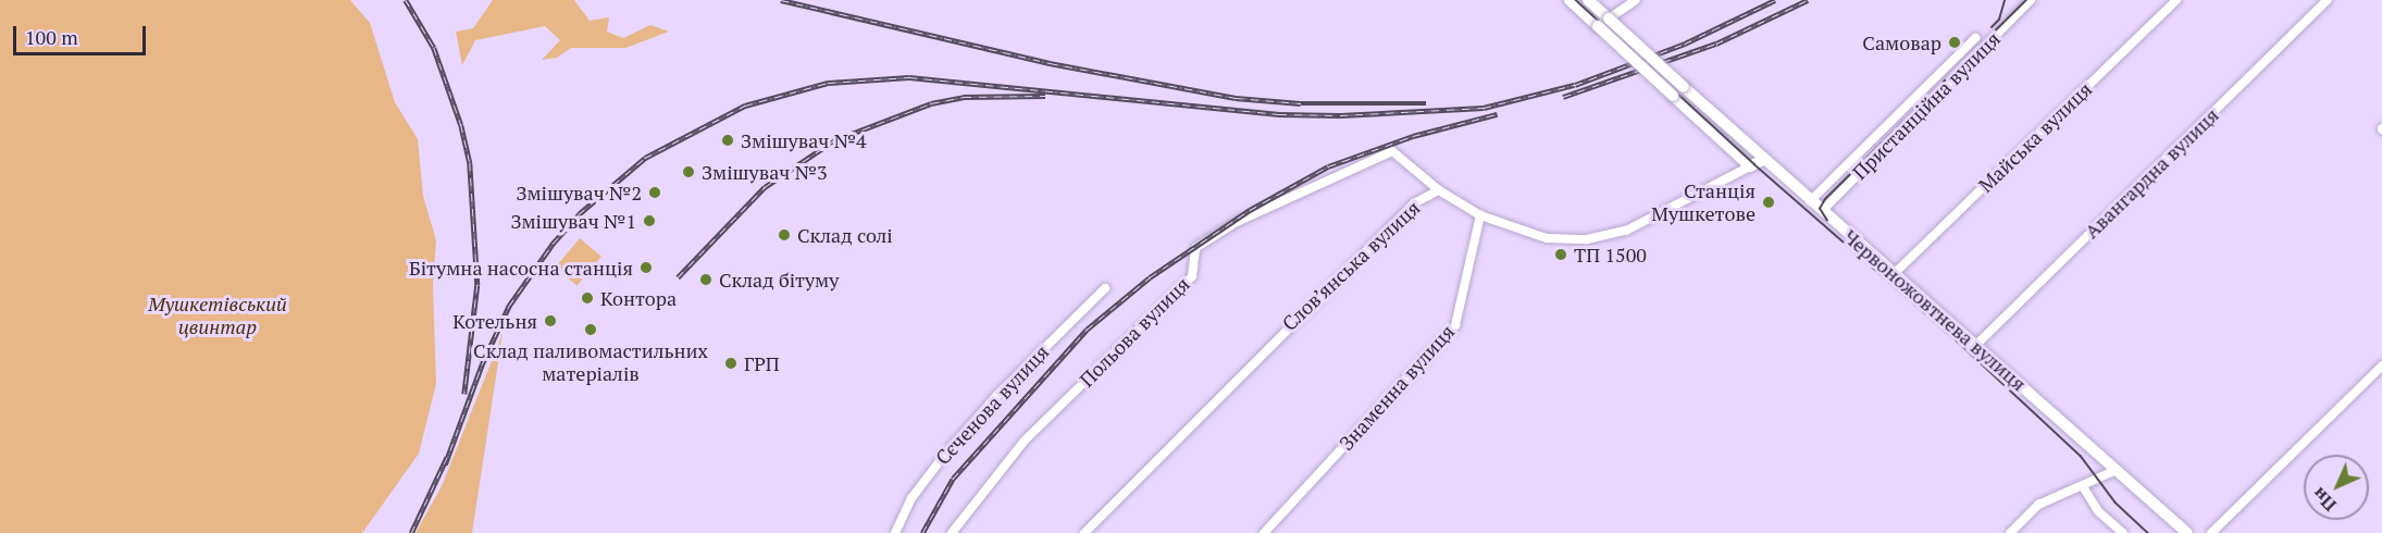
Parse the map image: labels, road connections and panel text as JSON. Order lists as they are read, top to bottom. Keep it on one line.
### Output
{"streets":{"main road":["Червоножовтнева вулиця"],"street":["Пристанційна вулиця","Майська вулиця","Авангардна вулиця","Слов’янська вулиця","Польова вулиця","Знаменна вулиця","Сєченова вулиця"]},"crossings":[["Пристанційна вулиця","Червоножовтнева вулиця"],["Майська вулиця","Червоножовтнева вулиця"],["Авангардна вулиця","Червоножовтнева вулиця"],["Слов’янська вулиця","Польова вулиця"],["Слов’янська вулиця","Знаменна вулиця"]],"parks":["Мушкетівський цвинтар"],"places":["Самовар","Змішувач №4","Змішувач №3","Змішувач №2","Станція Мушкетове","Змішувач №1","Склад солі","ТП 1500","Бітумна насосна станція","Склад бітуму","Контора","Котельня","Склад паливомастильних матеріалів","ГРП"],"scale_bar":"100 m","north":"bottom left"}
